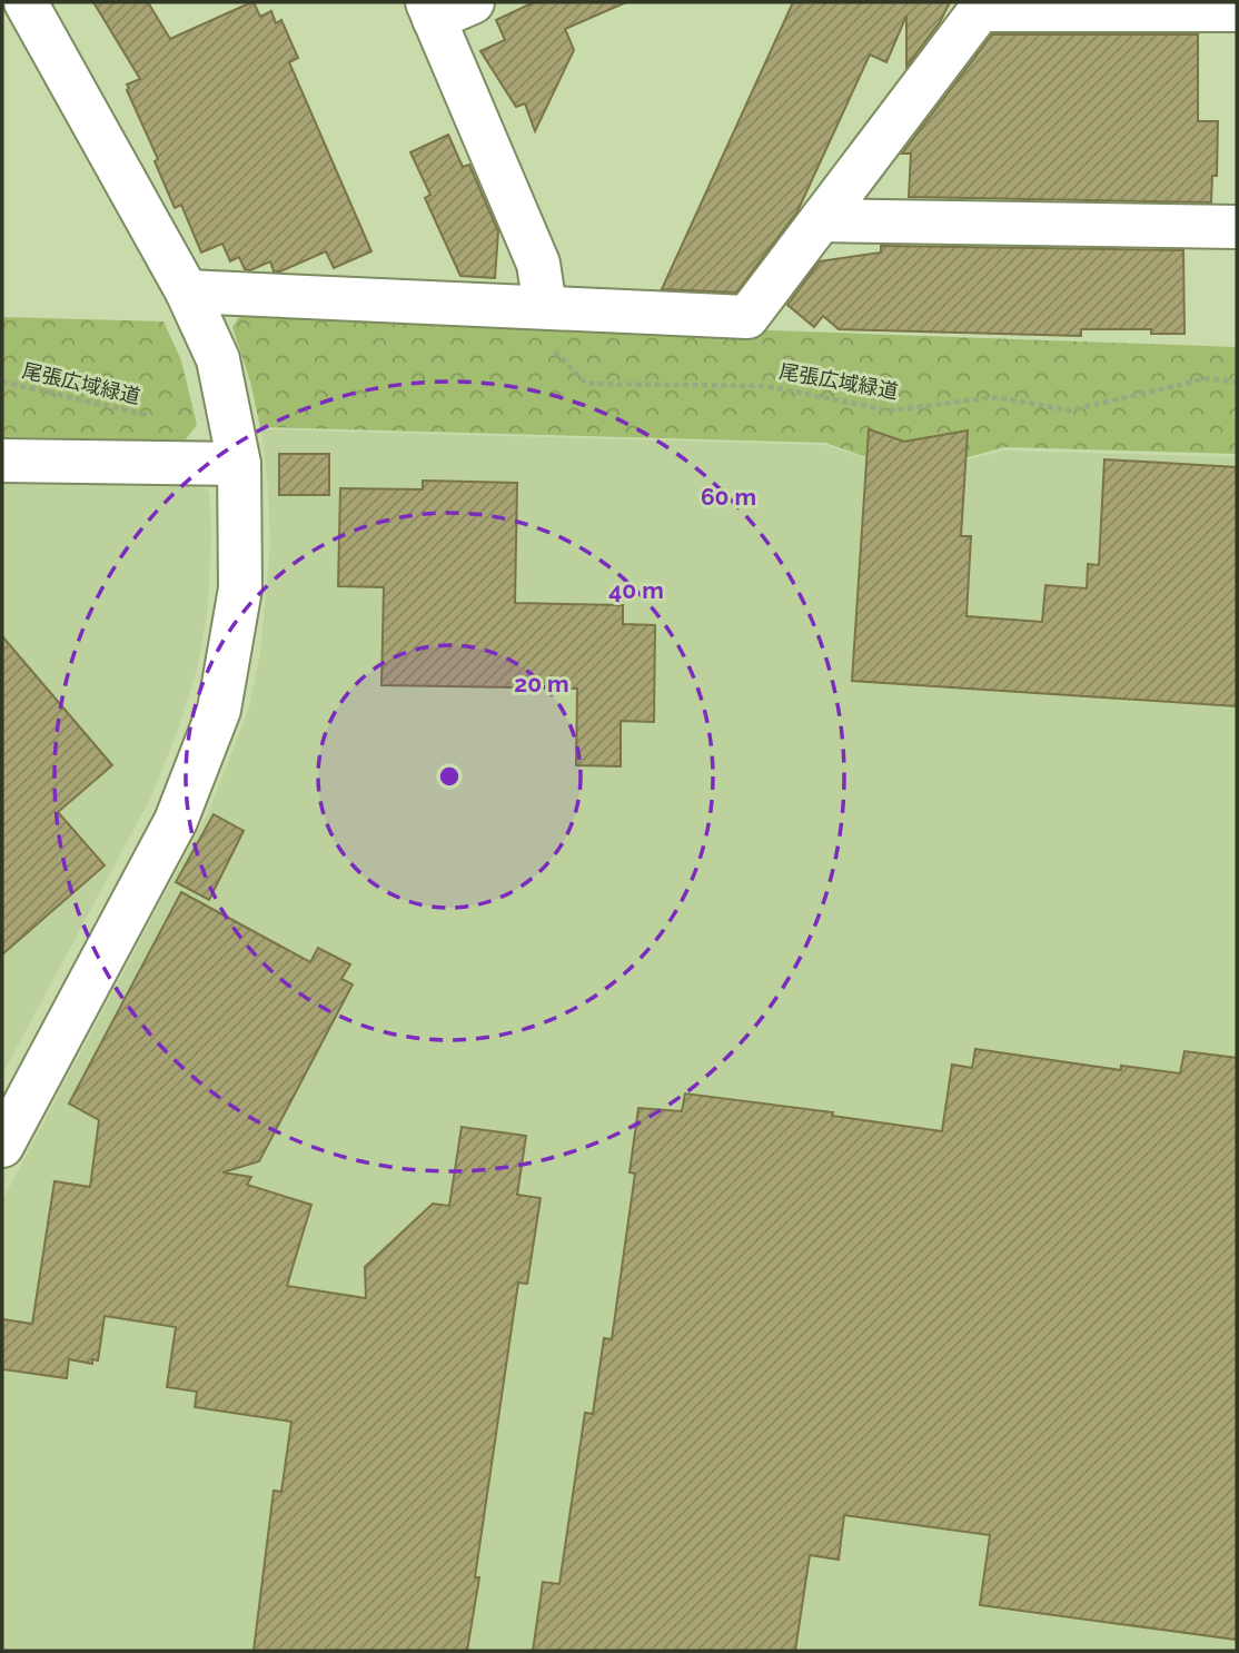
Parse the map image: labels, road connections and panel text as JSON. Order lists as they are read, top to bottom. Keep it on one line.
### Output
{"streets":{"path":["尾張広域緑道"]},"rings":["60 m","40 m","20 m"]}
